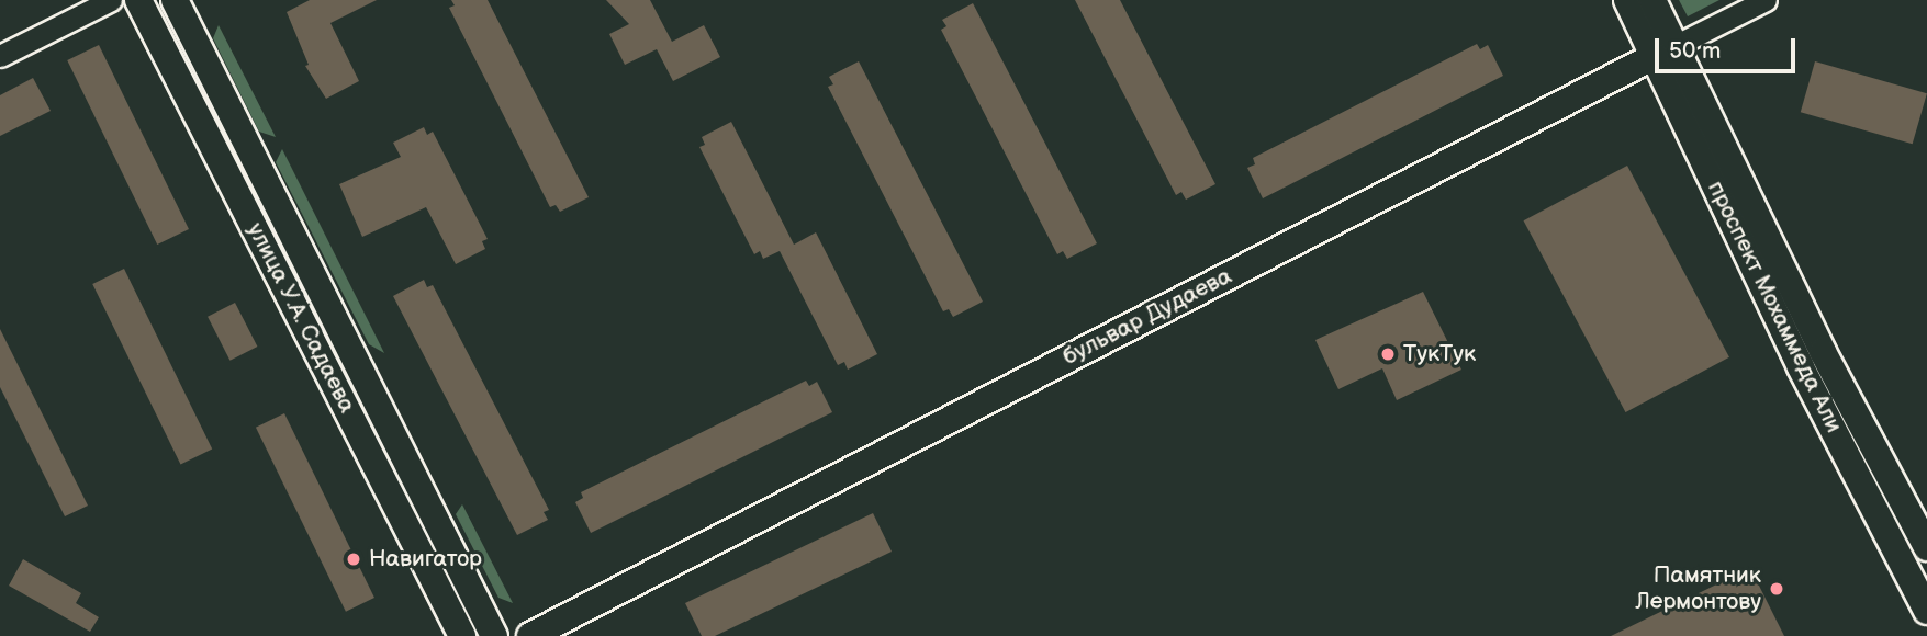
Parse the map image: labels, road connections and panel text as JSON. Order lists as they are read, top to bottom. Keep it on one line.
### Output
{"streets":{"main road":["проспект Мохаммеда Али","бульвар Дудаева","улица У.А. Садаева"]},"crossings":[["проспект Мохаммеда Али","бульвар Дудаева"]],"places":["ТукТук","Навигатор","Памятник Лермонтову"],"scale_bar":"50 m"}
